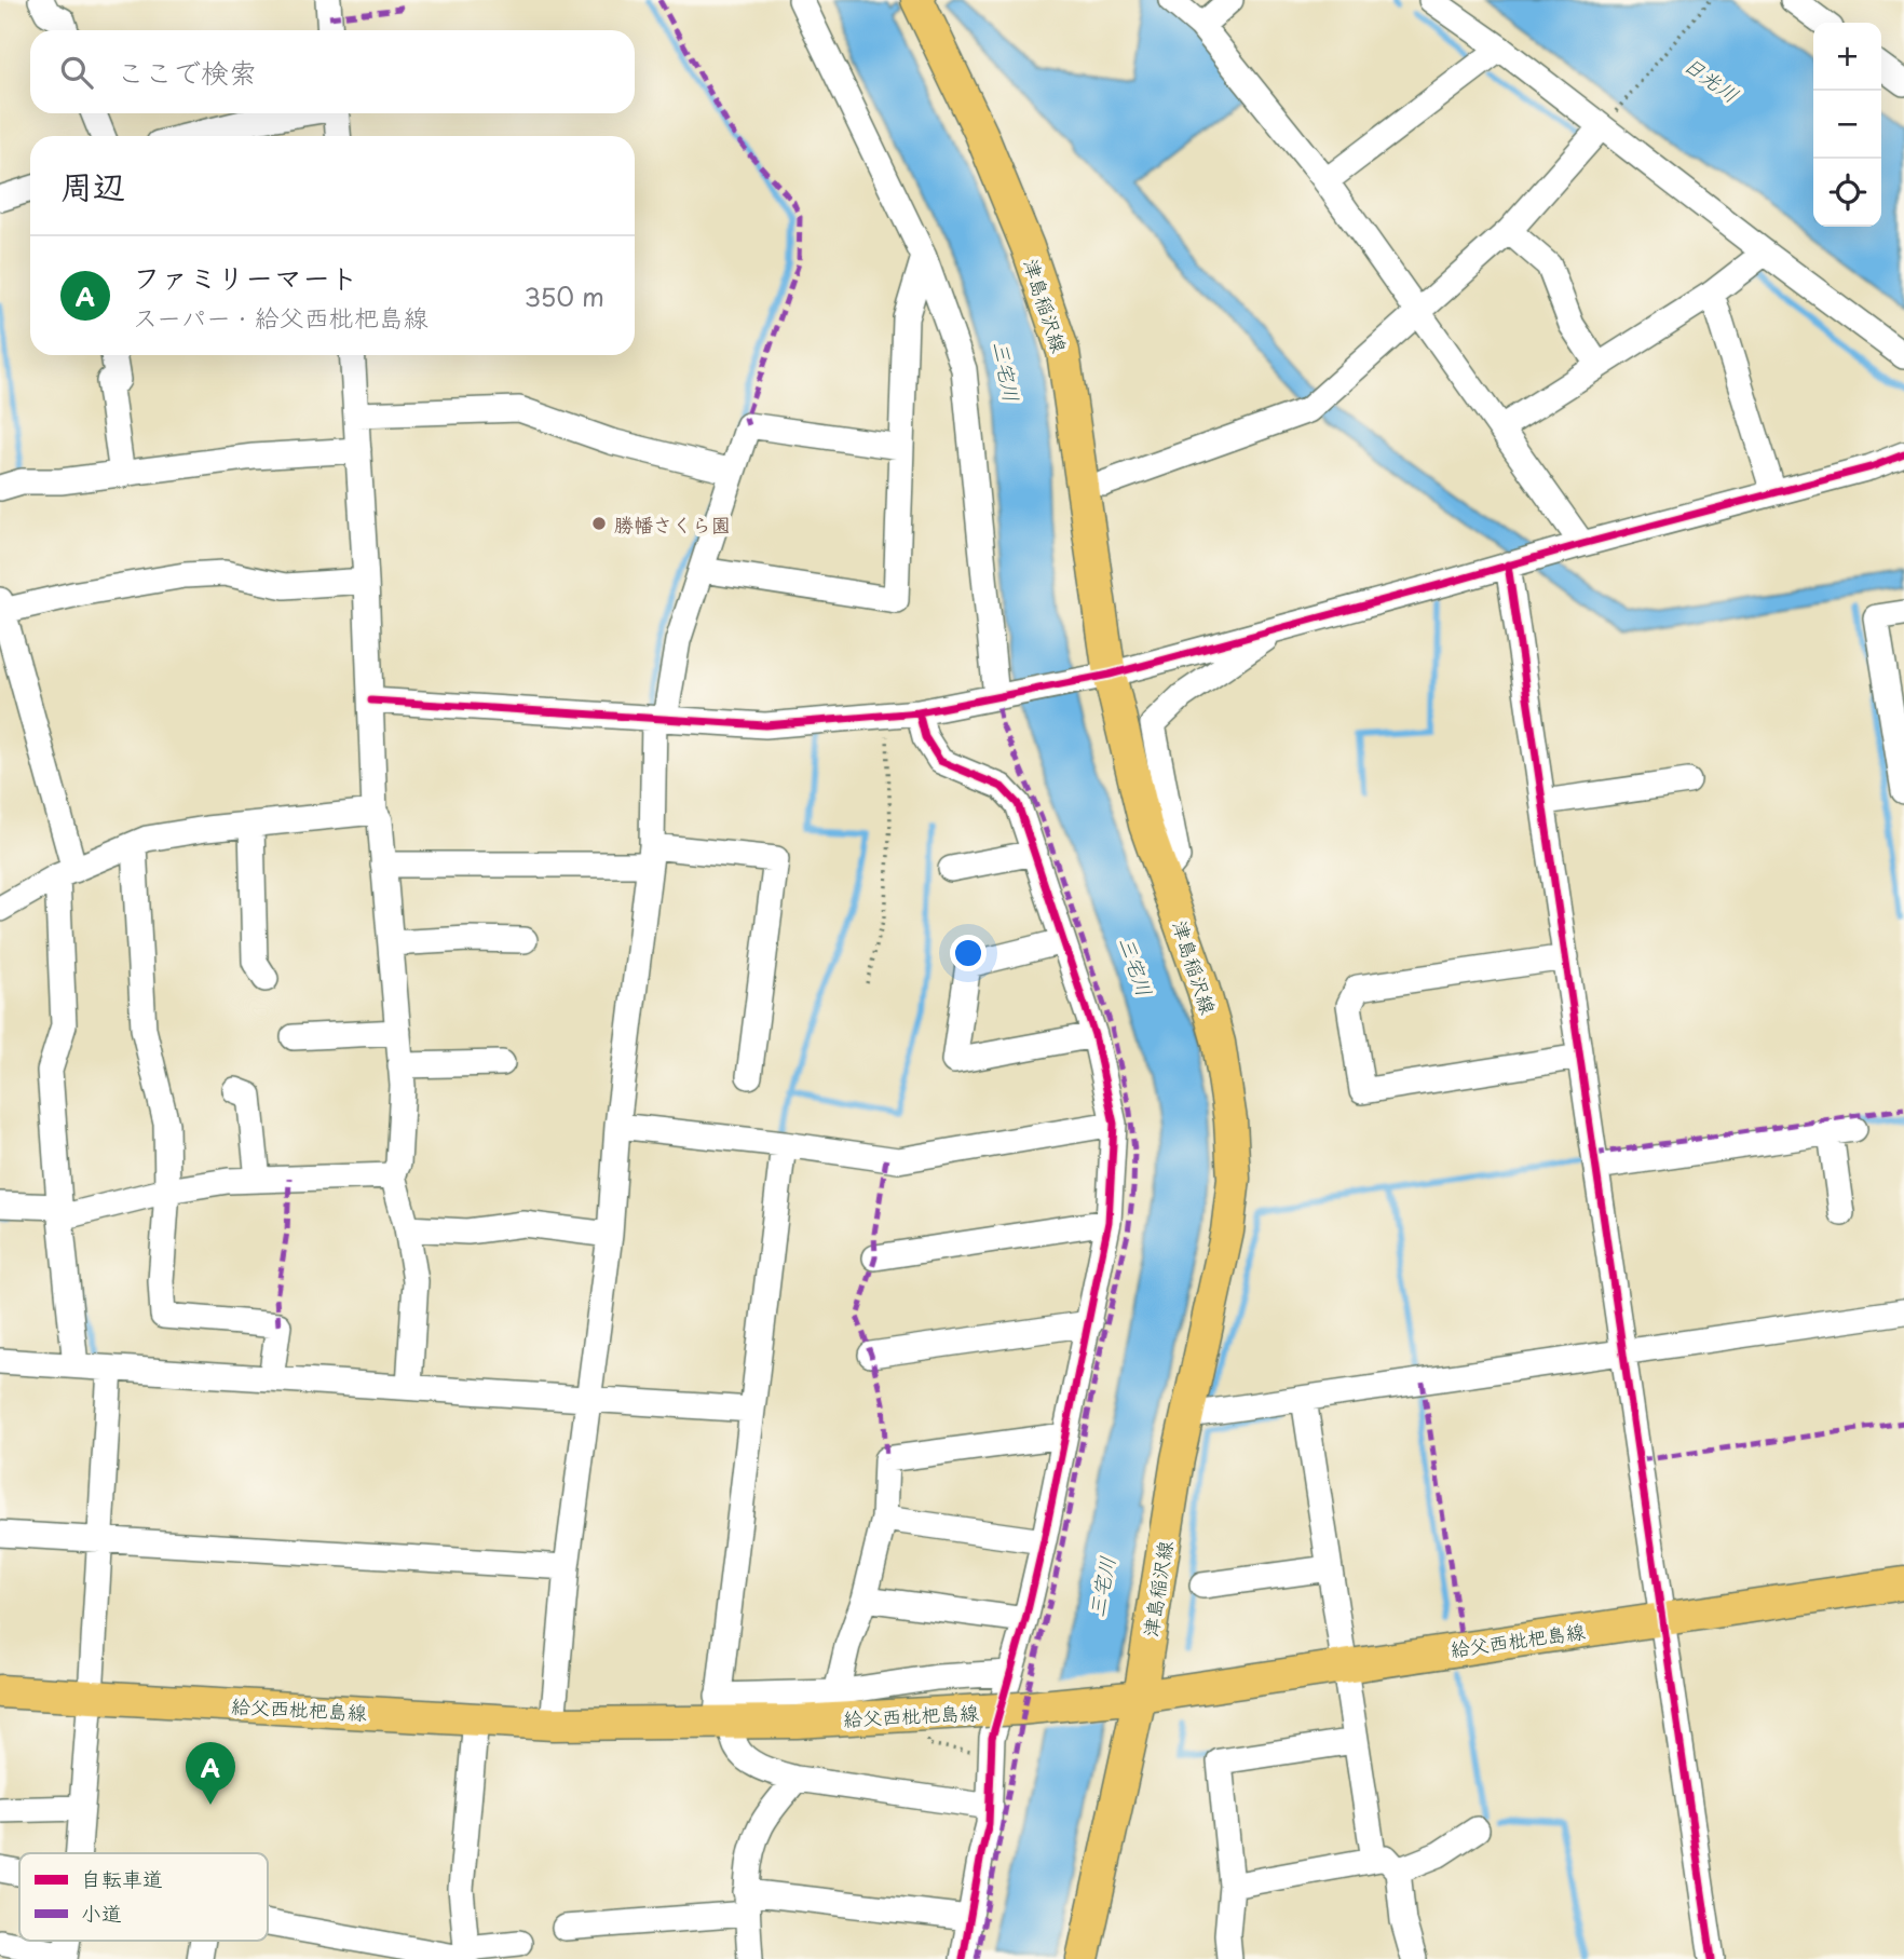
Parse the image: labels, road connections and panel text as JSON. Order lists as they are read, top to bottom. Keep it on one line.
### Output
{"streets":{"main road":["津島稲沢線","給父西枇杷島線"]},"crossings":[["津島稲沢線","給父西枇杷島線"]],"water":["日光川","三宅川"],"places":["勝幡さくら園"],"legend":["自転車道","小道"],"page":{"map_buttons":["+","−"],"search":"ここで検索","heading":"周辺","list":[{"mark":"A","name":"ファミリーマート","note":"スーパー · 給父西枇杷島線","value":"350 m"}],"pins":"A"}}
